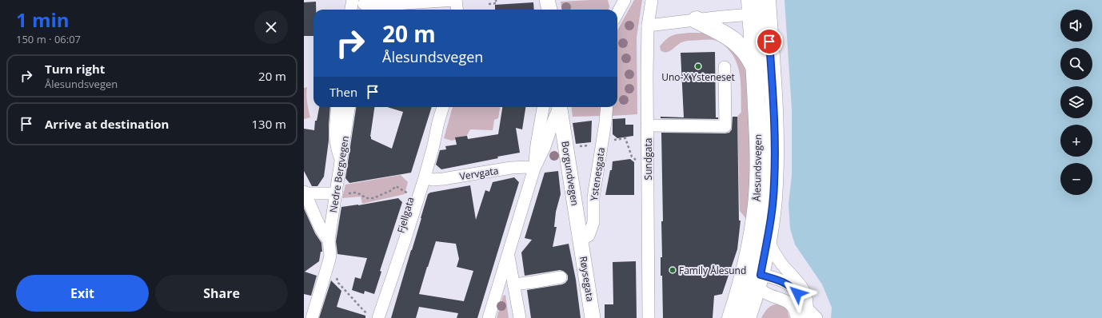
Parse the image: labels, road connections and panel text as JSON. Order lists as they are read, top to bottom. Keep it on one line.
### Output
{"streets":{"highway":["Ålesundsvegen"],"main road":["Borgundvegen","Røysegata"],"street":["Sundgata","Vervgata","Nedre Bergvegen","Ystenesgata","Fjellgata"]},"crossings":[["Vervgata","Borgundvegen"],["Vervgata","Fjellgata"],["Borgundvegen","Ystenesgata"],["Borgundvegen","Røysegata"],["Ystenesgata","Røysegata"]],"places":["Uno-X Ysteneset","Family Ålesund"],"page":{"heading":["1 min","150 m · 06:07"],"map_buttons":["+","−"],"turn":["20 m","Ålesundsvegen"],"list":[{"name":"Turn right","note":"Ålesundsvegen","value":"20 m"},{"name":"Arrive at destination","value":"130 m"}],"then":"Then","buttons":["Exit","Share"]}}
